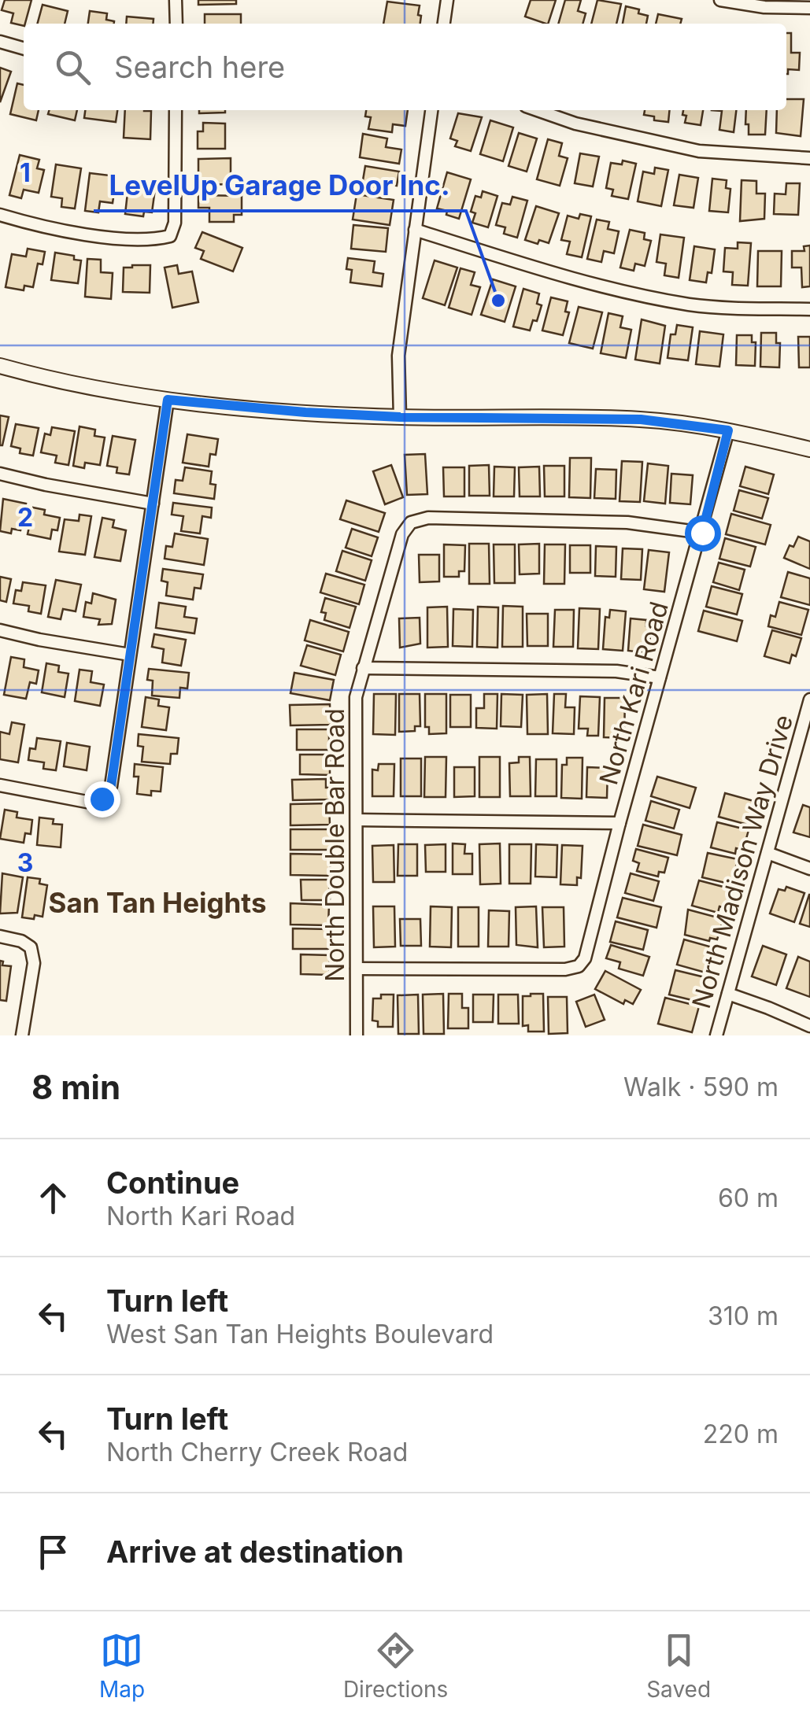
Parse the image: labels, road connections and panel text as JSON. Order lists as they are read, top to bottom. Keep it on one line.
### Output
{"streets":{"street":["North Kari Road","North Double Bar Road","North Madison Way Drive"]},"crossings":[["North Kari Road","North Double Bar Road"]],"districts":["San Tan Heights"],"places":["LevelUp Garage Door Inc."],"page":{"search":"Search here","heading":["8 min","Walk · 590 m"],"list":[["Continue","North Kari Road","60 m"],["Turn left","West San Tan Heights Boulevard","310 m"],["Turn left","North Cherry Creek Road","220 m"],"Arrive at destination"],"nav":["Map","Directions","Saved"]},"grid":{"rows":["1","2","3"]}}
